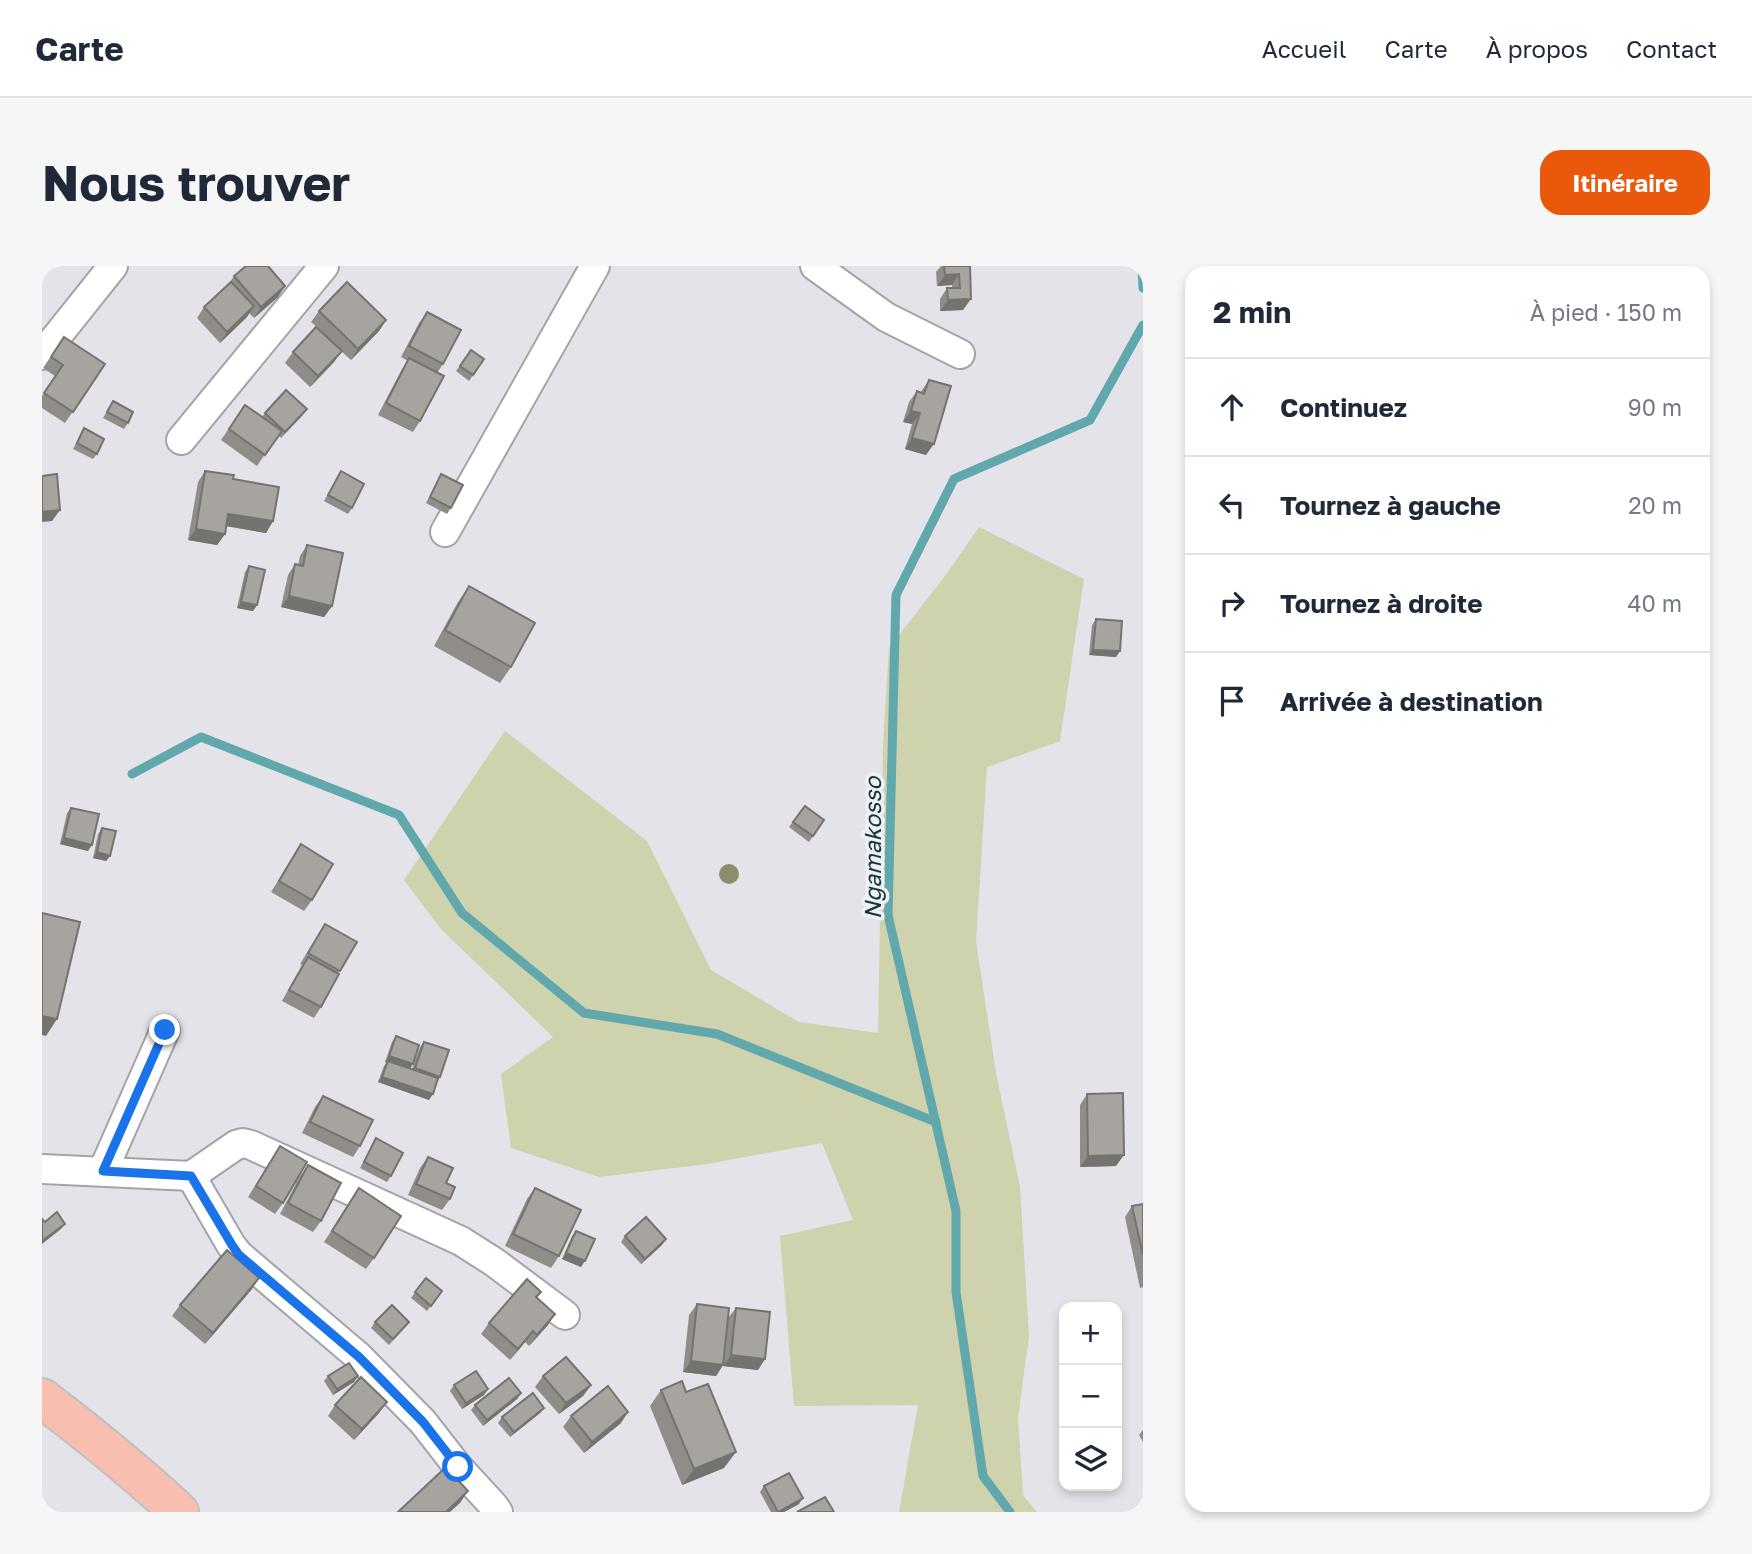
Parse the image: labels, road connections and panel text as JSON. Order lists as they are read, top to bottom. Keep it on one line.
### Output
{"water":["Ngamakosso"],"page":{"header":"Carte","nav":["Accueil","Carte","À propos","Contact"],"buttons":"Itinéraire","title":"Nous trouver","heading":["2 min","À pied · 150 m"],"list":[["Continuez","90 m"],["Tournez à gauche","20 m"],["Tournez à droite","40 m"],"Arrivée à destination"],"map_buttons":["+","−"]}}
